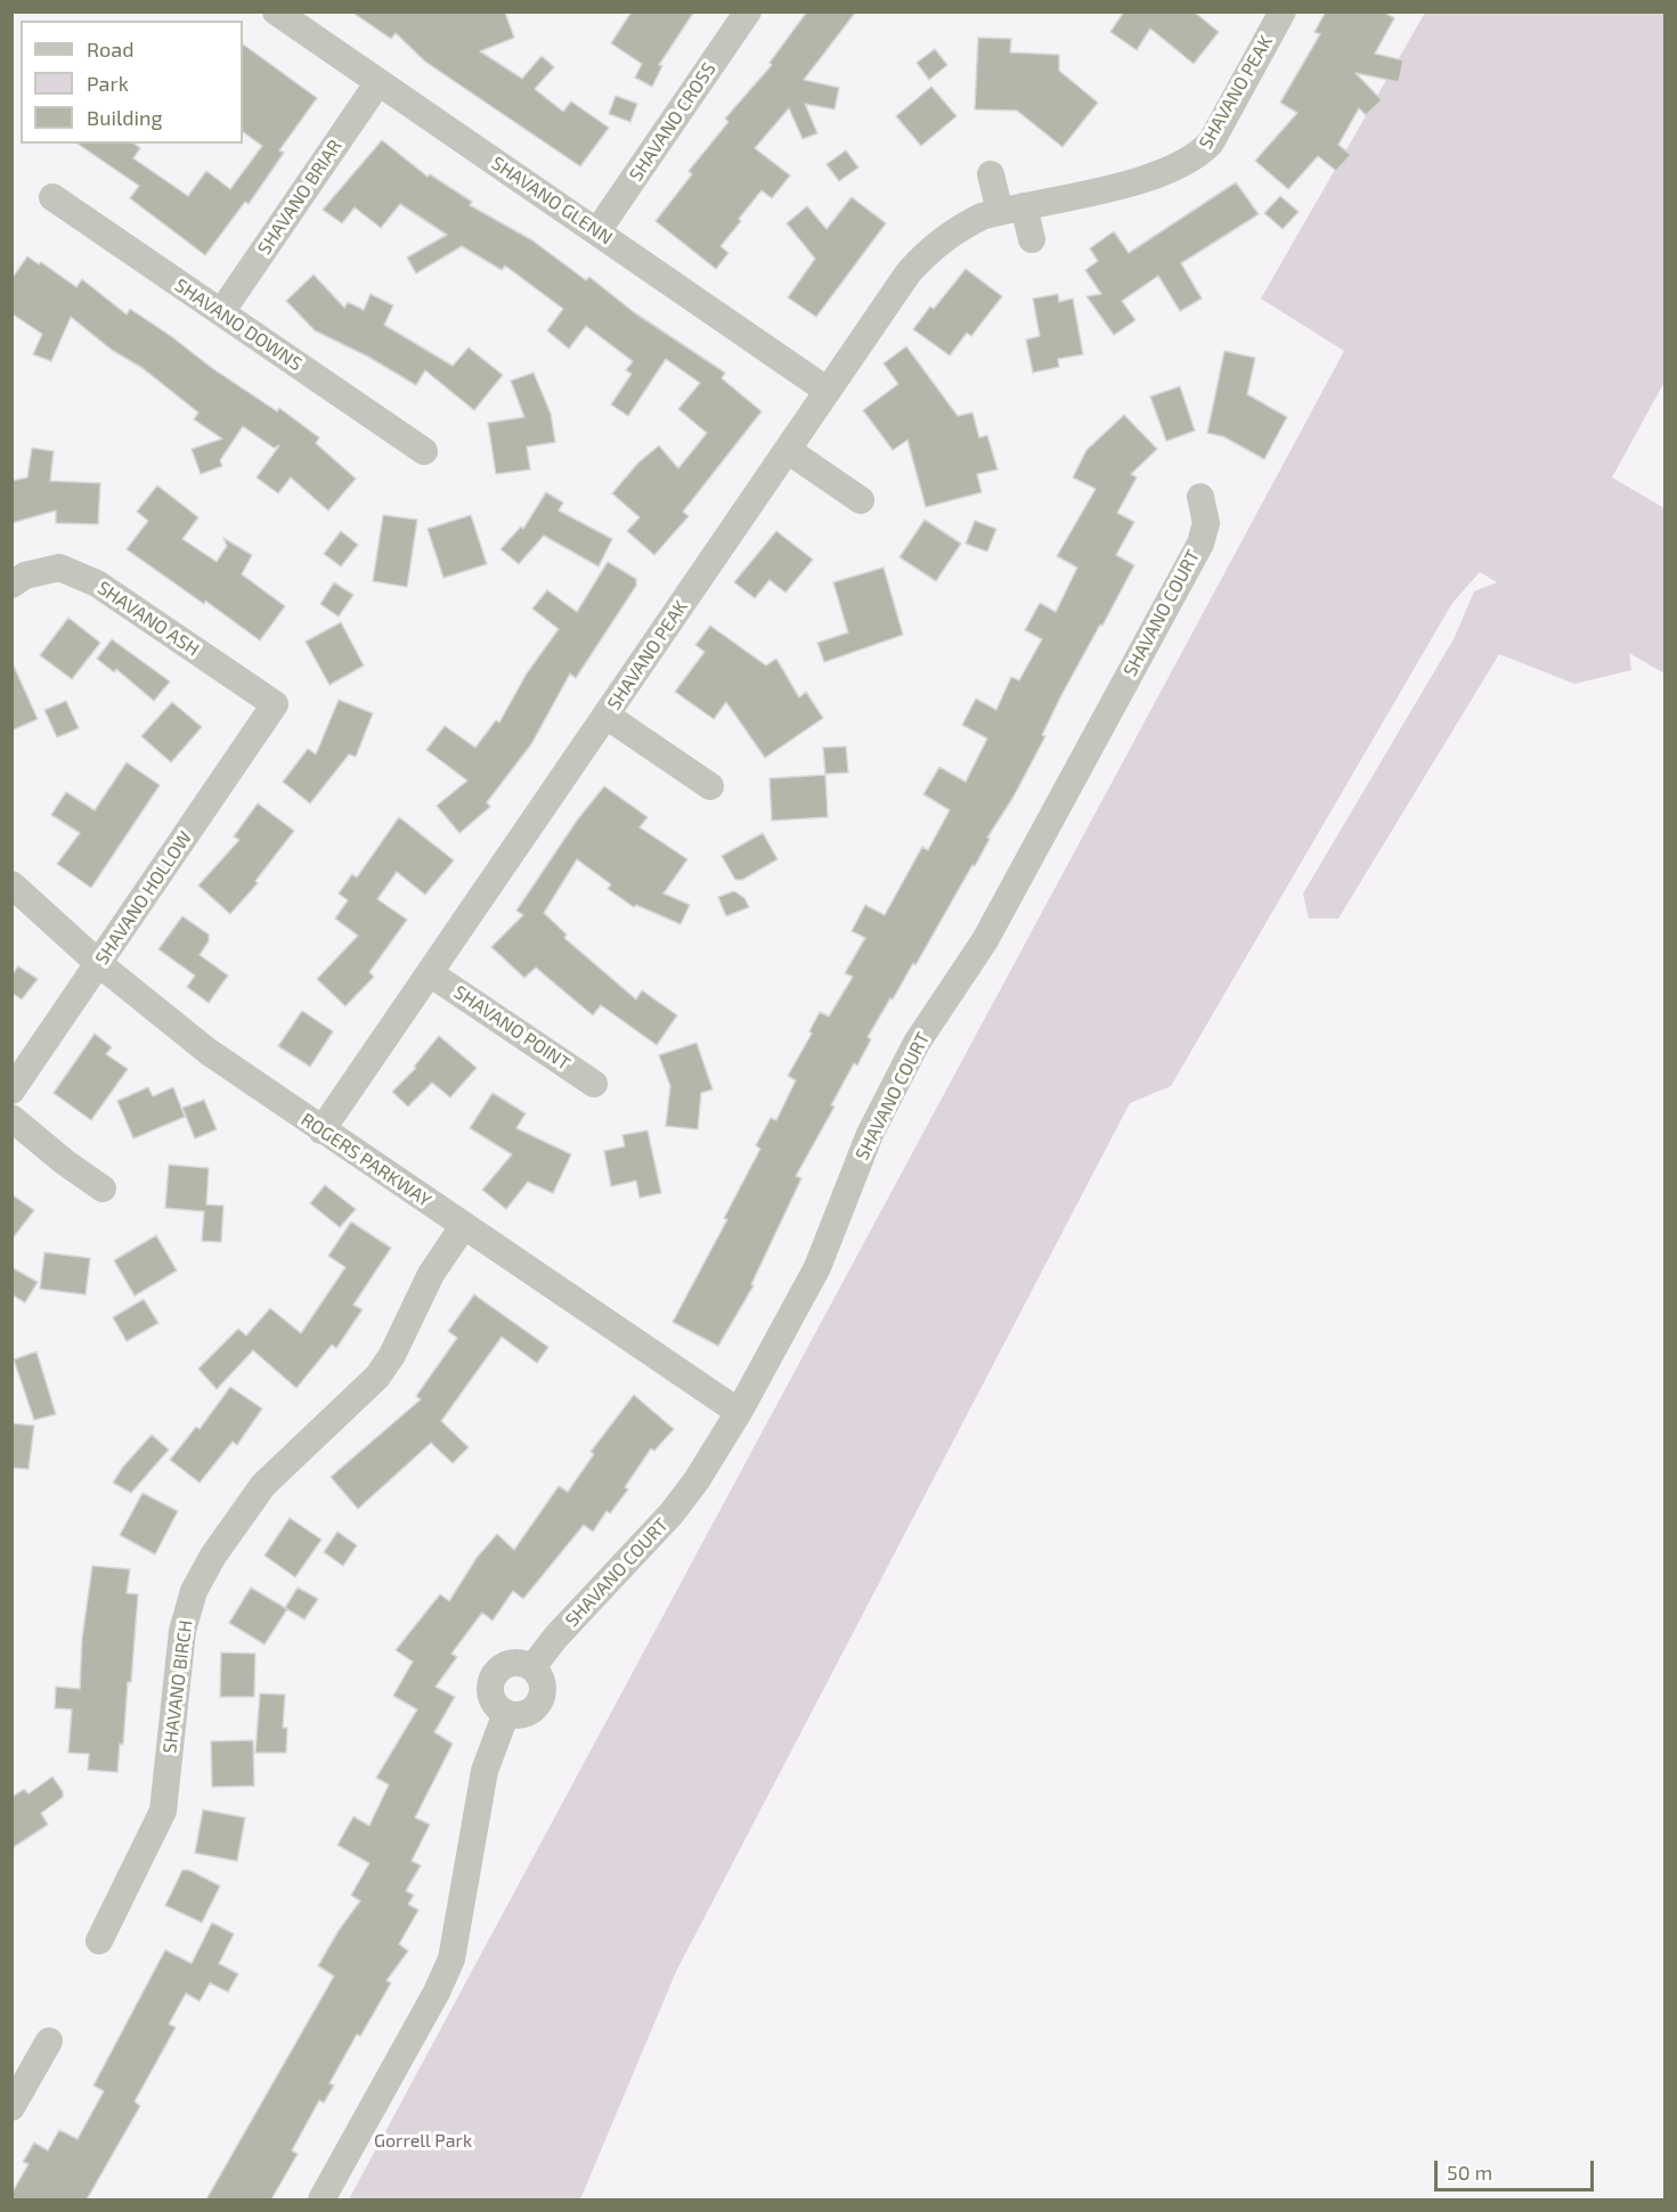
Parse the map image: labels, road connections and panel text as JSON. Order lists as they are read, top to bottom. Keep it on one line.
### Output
{"streets":{"street":["SHAVANO PEAK","SHAVANO CROSS","SHAVANO BRIAR","SHAVANO GLENN","SHAVANO DOWNS","SHAVANO COURT","SHAVANO ASH","SHAVANO HOLLOW","SHAVANO POINT","ROGERS PARKWAY","SHAVANO BIRCH"]},"crossings":[["SHAVANO PEAK","SHAVANO GLENN"],["SHAVANO PEAK","SHAVANO POINT"],["SHAVANO PEAK","ROGERS PARKWAY"],["SHAVANO CROSS","SHAVANO GLENN"],["SHAVANO BRIAR","SHAVANO GLENN"],["SHAVANO BRIAR","SHAVANO DOWNS"],["SHAVANO COURT","ROGERS PARKWAY"],["SHAVANO ASH","SHAVANO HOLLOW"],["SHAVANO HOLLOW","ROGERS PARKWAY"],["ROGERS PARKWAY","SHAVANO BIRCH"]],"parks":["Gorrell Park"],"legend":["Road","Park","Building"],"scale_bar":"50 m"}
